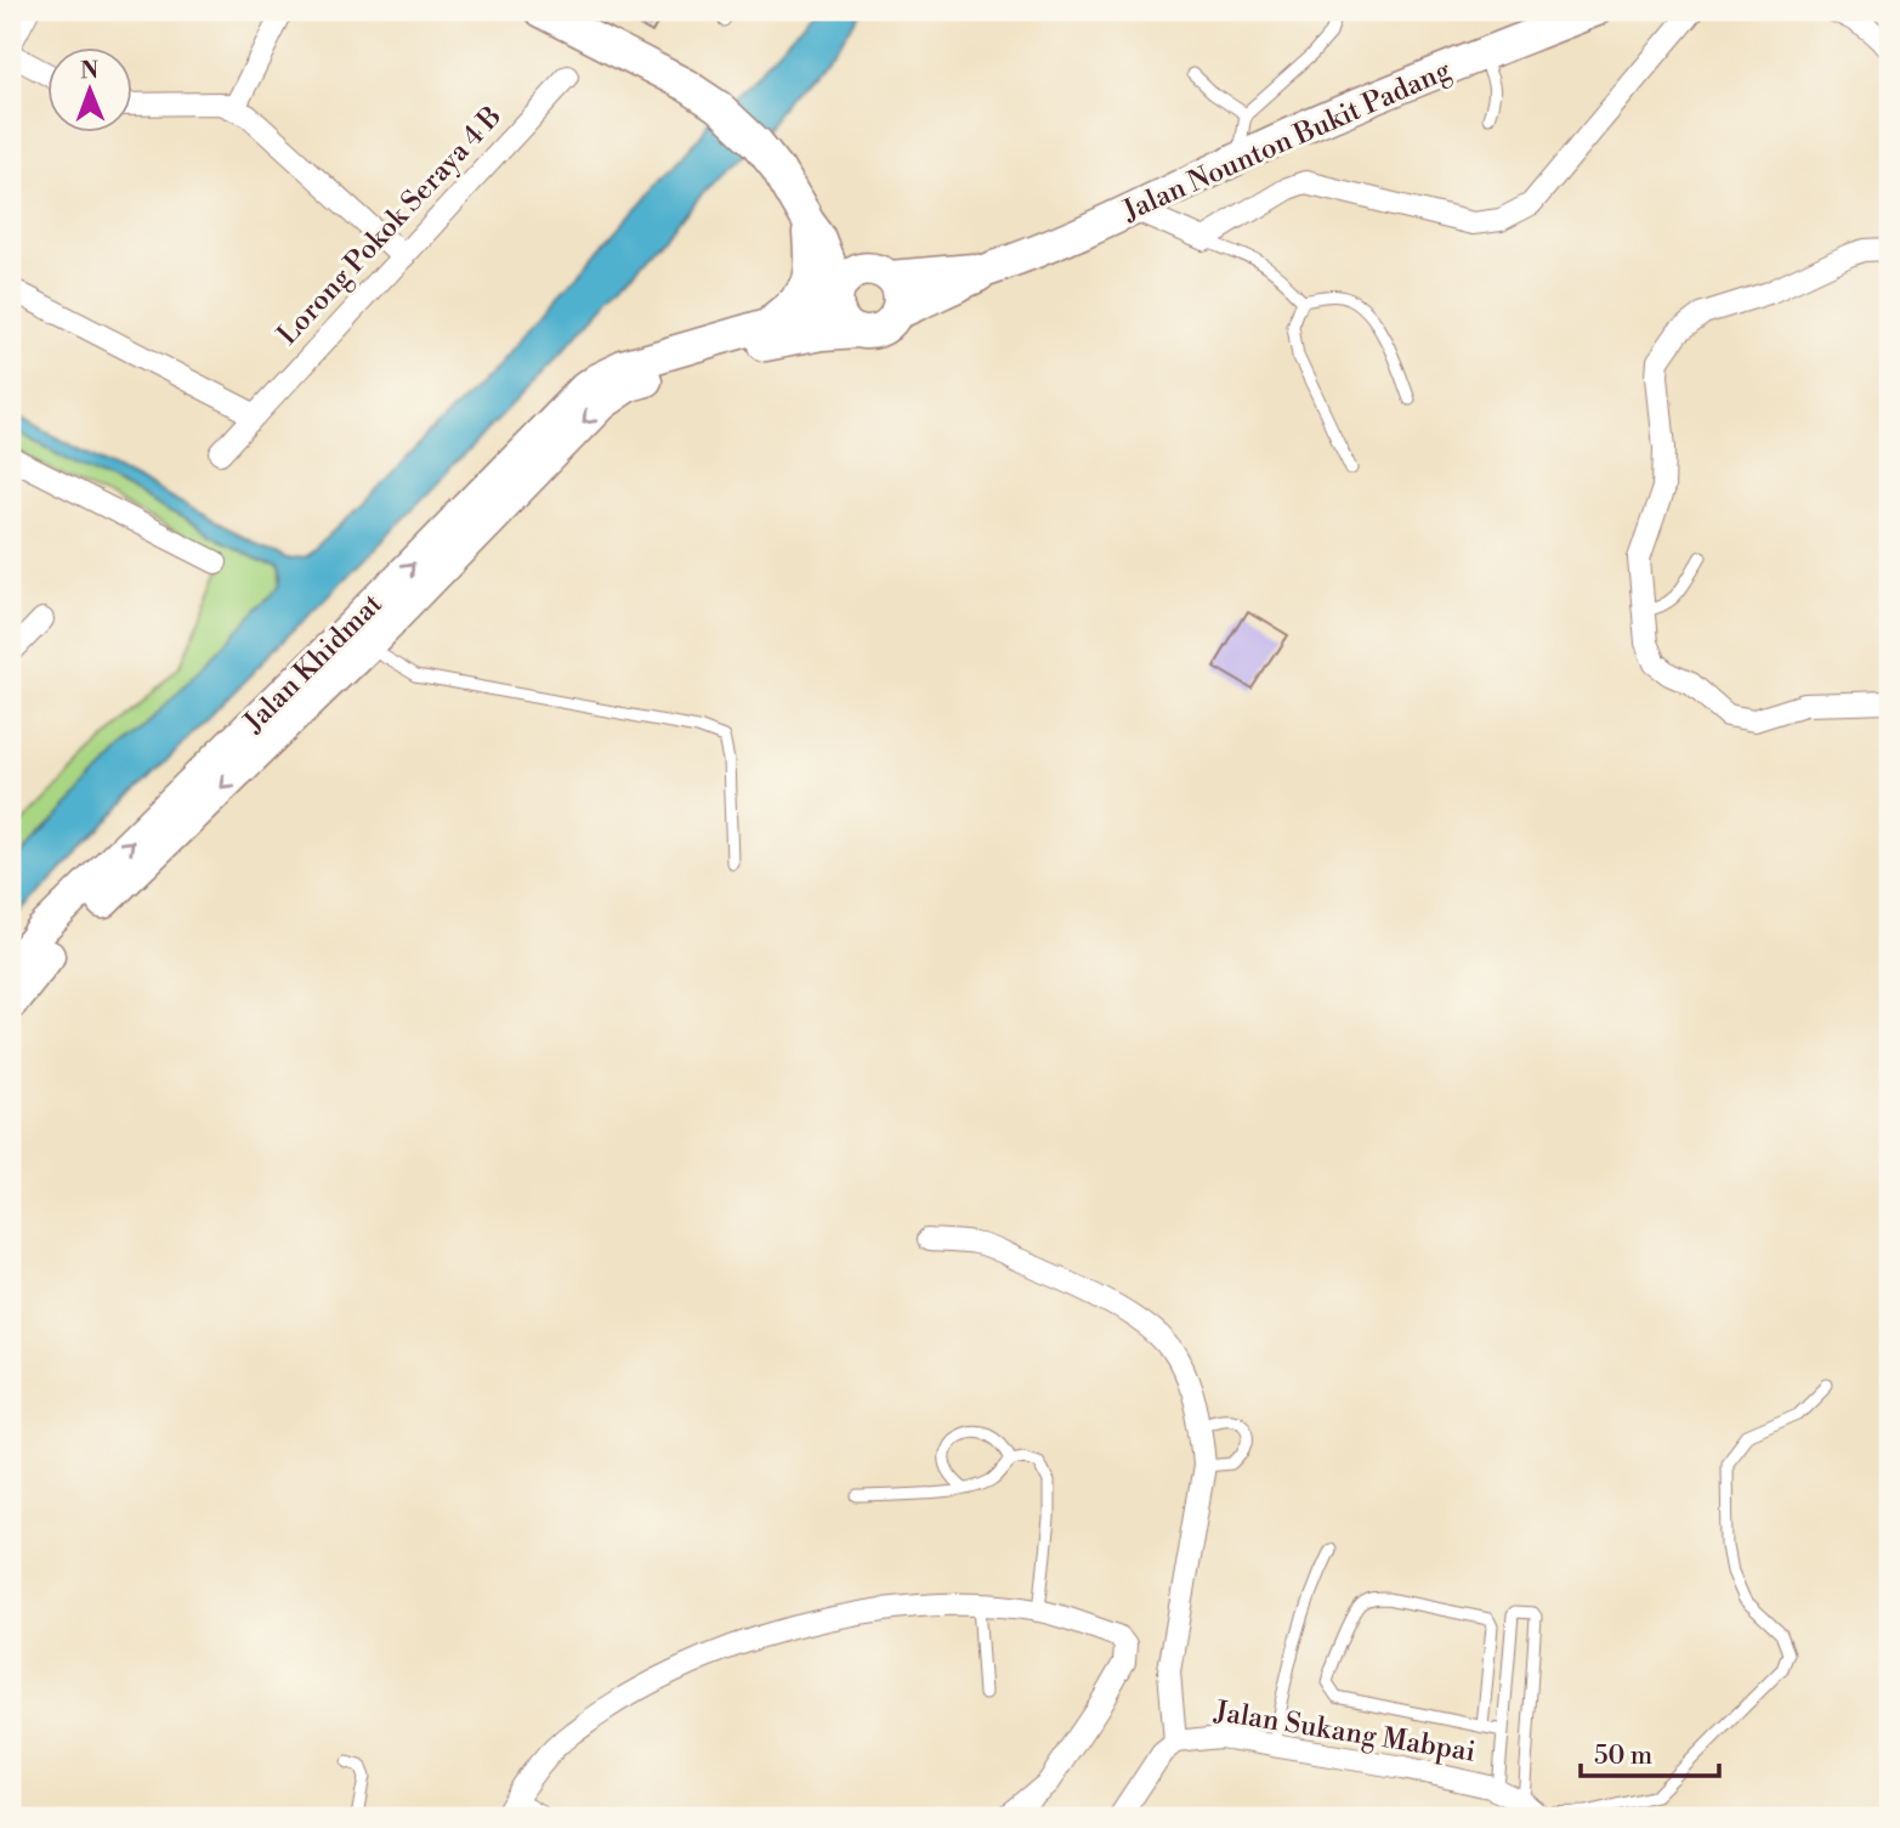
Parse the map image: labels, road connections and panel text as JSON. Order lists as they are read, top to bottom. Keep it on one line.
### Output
{"streets":{"street":["Jalan Nounton Bukit Padang","Lorong Pokok Seraya 4 B","Jalan Khidmat","Jalan Sukang Mabpai"]},"crossings":[["Jalan Nounton Bukit Padang","Jalan Khidmat"]],"scale_bar":"50 m","north":"top"}
